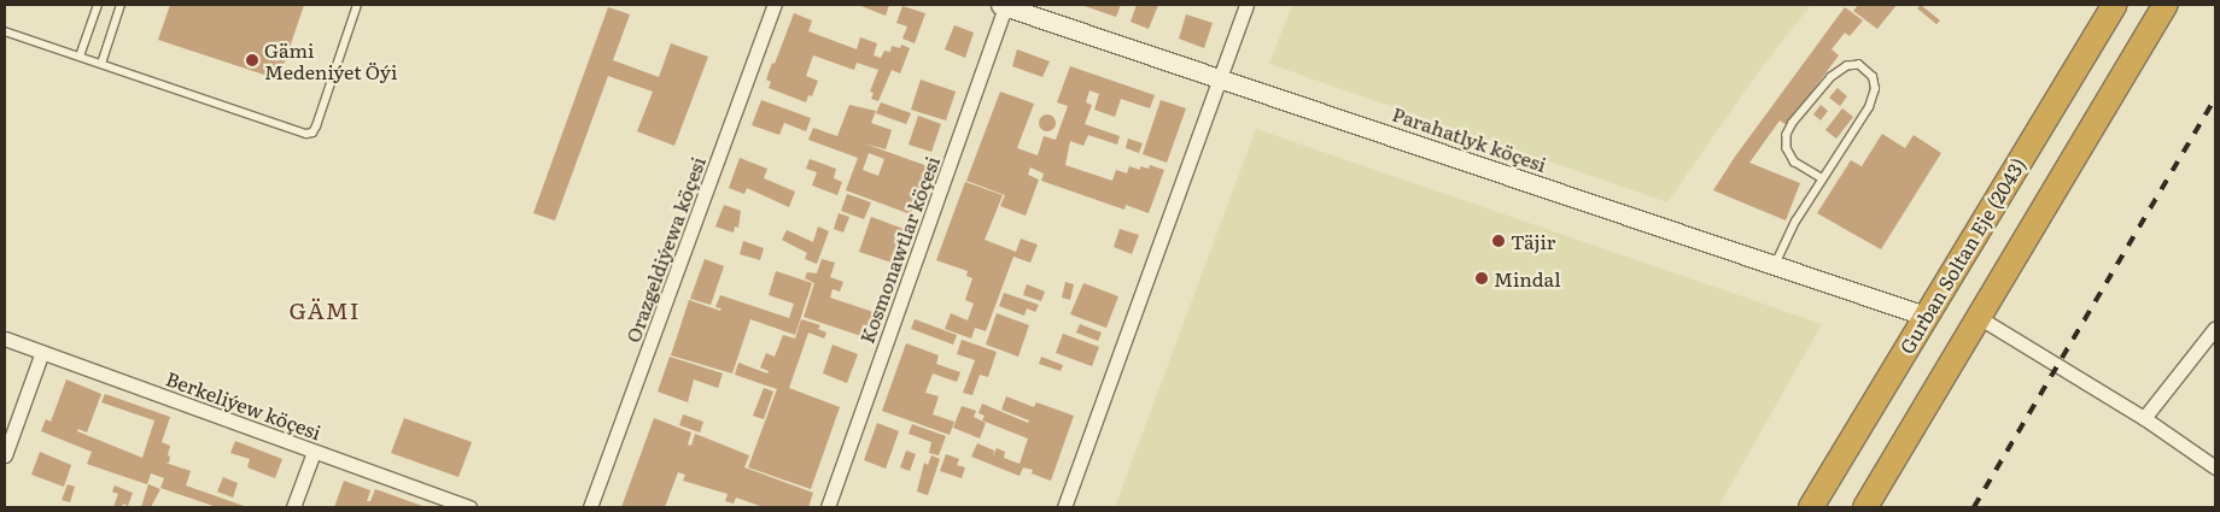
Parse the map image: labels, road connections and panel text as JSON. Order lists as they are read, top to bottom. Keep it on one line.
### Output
{"streets":{"highway":["Gurban Soltan Eje (2043)"],"street":["Parahatlyk köçesi","Orazgeldiýewa köçesi","Kosmonawtlar köçesi","Berkeliýew köçesi"]},"crossings":[["Parahatlyk köçesi","Kosmonawtlar köçesi"],["Parahatlyk köçesi","Gurban Soltan Eje (2043)"]],"districts":["GÄMI"],"places":["Gämi Medeniýet Öýi","Täjir","Mindal"]}
